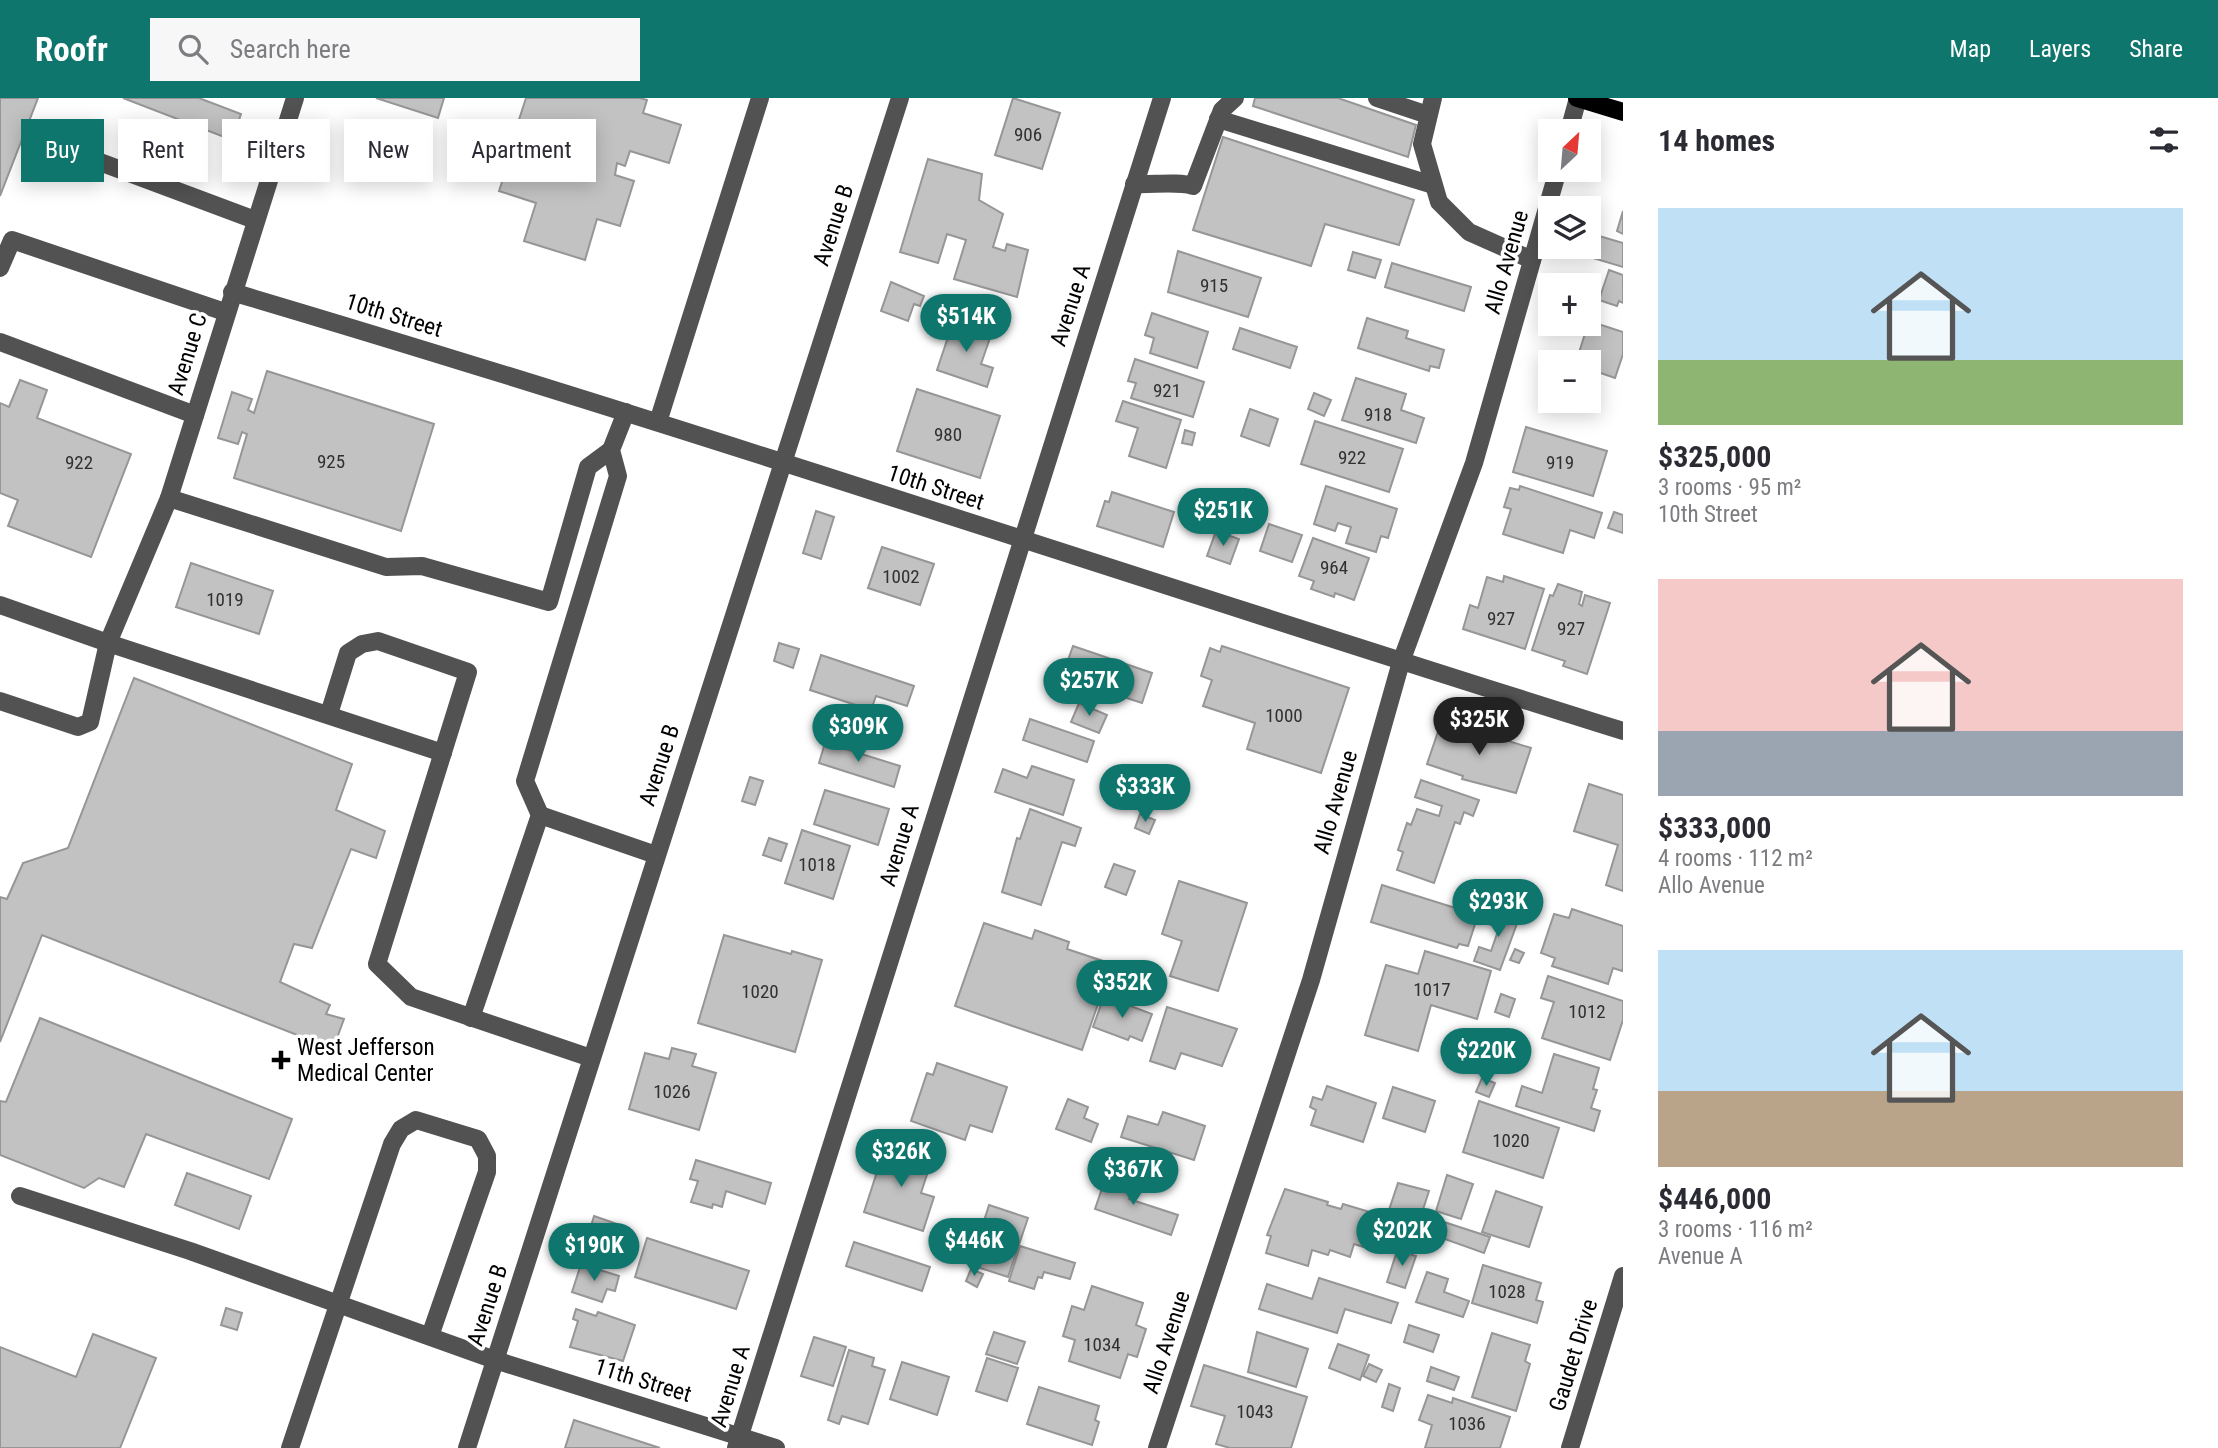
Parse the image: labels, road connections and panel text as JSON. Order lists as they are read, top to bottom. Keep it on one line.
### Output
{"streets":{"street":["Avenue B","Allo Avenue","Avenue A","10th Street","Avenue C","Gaudet Drive","11th Street"]},"crossings":[["Avenue B","10th Street"],["Avenue B","11th Street"],["Allo Avenue","10th Street"],["Avenue A","10th Street"],["Avenue A","11th Street"],["10th Street","Avenue C"]],"places":{"health":["West Jefferson Medical Center"]},"house_numbers":["906","915","921","918","980","922","925","922","919","964","1002","1019","927","927","1000","1018","1017","1020","1012","1026","1020","1028","1034","1043","1036"],"north":"top right","page":{"header":"Roofr","search":"Search here","nav":["Map","Layers","Share"],"heading":"14 homes","map_buttons":["+","−"],"chip":["Buy","Rent","Filters","New","Apartment"],"list":[{"name":"$325,000","note":"3 rooms · 95 m² · 10th Street"},{"name":"$333,000","note":"4 rooms · 112 m² · Allo Avenue"},{"name":"$446,000","note":"3 rooms · 116 m² · Avenue A"}],"price":["$514K","$251K","$257K","$325K","$309K","$333K","$293K","$352K","$220K","$326K","$367K","$202K","$446K","$190K"]}}
